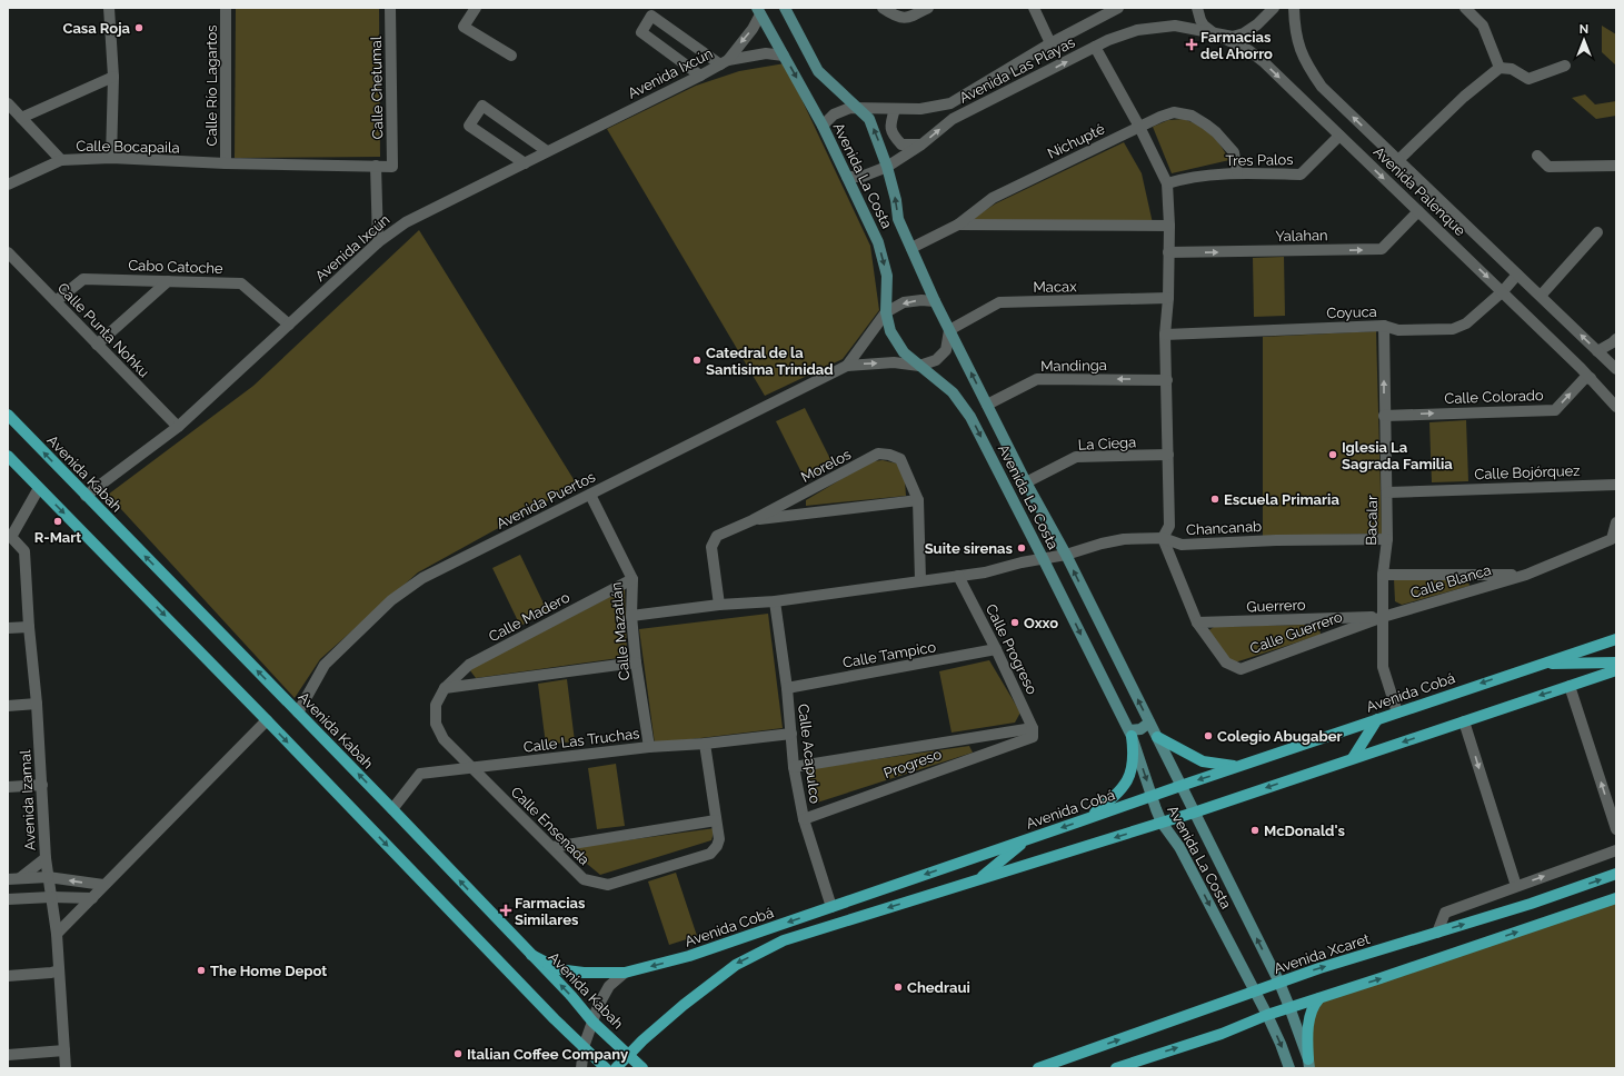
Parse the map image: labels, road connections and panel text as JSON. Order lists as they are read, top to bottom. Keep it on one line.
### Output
{"streets":{"main road":["Avenida La Costa","Avenida Kabah","Avenida Cobá","Avenida Xcaret"],"street":["Avenida Las Playas","Avenida Ixcún","Calle Río Lagartos","Calle Chetumal","Nichupté","Calle Bocapaila","Tres Palos","Avenida Palenque","Yalahan","Cabo Catoche","Macax","Coyuca","Calle Punta Nohku","Mandinga","Calle Colorado","La Ciega","Morelos","Calle Bojórquez","Avenida Puertos","Bacalar","Chancanab","Calle Blanca","Guerrero","Calle Madero","Calle Mazatlán","Calle Guerrero","Calle Progreso","Calle Tampico","Calle Las Truchas","Calle Acapulco","Progreso","Avenida Izamal","Calle Ensenada"]},"crossings":[["Avenida Las Playas","Avenida La Costa"],["Avenida Las Playas","Avenida Palenque"],["Avenida Ixcún","Avenida La Costa"],["Avenida Ixcún","Cabo Catoche"],["Avenida Ixcún","Calle Punta Nohku"],["Avenida Ixcún","Avenida Kabah"],["Calle Río Lagartos","Calle Bocapaila"],["Calle Chetumal","Calle Bocapaila"],["Nichupté","Tres Palos"],["Nichupté","Avenida La Costa"],["Tres Palos","Avenida Palenque"],["Avenida La Costa","Macax"],["Avenida La Costa","Mandinga"],["Avenida La Costa","La Ciega"],["Avenida La Costa","Avenida Puertos"],["Avenida La Costa","Chancanab"],["Avenida La Costa","Avenida Cobá"],["Avenida La Costa","Avenida Xcaret"],["Avenida Palenque","Yalahan"],["Avenida Palenque","Coyuca"],["Avenida Palenque","Calle Colorado"],["Cabo Catoche","Calle Punta Nohku"],["Macax","Avenida Puertos"],["Coyuca","Bacalar"],["Calle Colorado","Bacalar"],["Calle Bojórquez","Bacalar"],["Avenida Kabah","Avenida Puertos"],["Avenida Kabah","Avenida Cobá"],["Avenida Kabah","Calle Las Truchas"],["Avenida Puertos","Calle Mazatlán"],["Bacalar","Chancanab"],["Bacalar","Calle Blanca"],["Bacalar","Guerrero"],["Bacalar","Calle Guerrero"],["Bacalar","Avenida Cobá"],["Chancanab","Calle Guerrero"],["Calle Blanca","Guerrero"],["Calle Blanca","Calle Guerrero"],["Guerrero","Calle Guerrero"],["Calle Madero","Calle Mazatlán"],["Calle Madero","Calle Ensenada"],["Calle Mazatlán","Calle Las Truchas"],["Calle Progreso","Calle Tampico"],["Calle Progreso","Progreso"],["Calle Tampico","Calle Acapulco"],["Avenida Cobá","Calle Acapulco"],["Calle Las Truchas","Calle Acapulco"],["Calle Las Truchas","Calle Ensenada"],["Calle Acapulco","Progreso"]],"one_way":["Yalahan","Mandinga","Calle Colorado"],"places":{"other":["Casa Roja","Catedral de la Santisima Trinidad","Iglesia La Sagrada Familia","Escuela Primaria","R-Mart","Suite sirenas","Oxxo","Colegio Abugaber","McDonald's","The Home Depot","Chedraui","Italian Coffee Company"],"health":["Farmacias del Ahorro","Farmacias Similares"]},"north":"top"}
